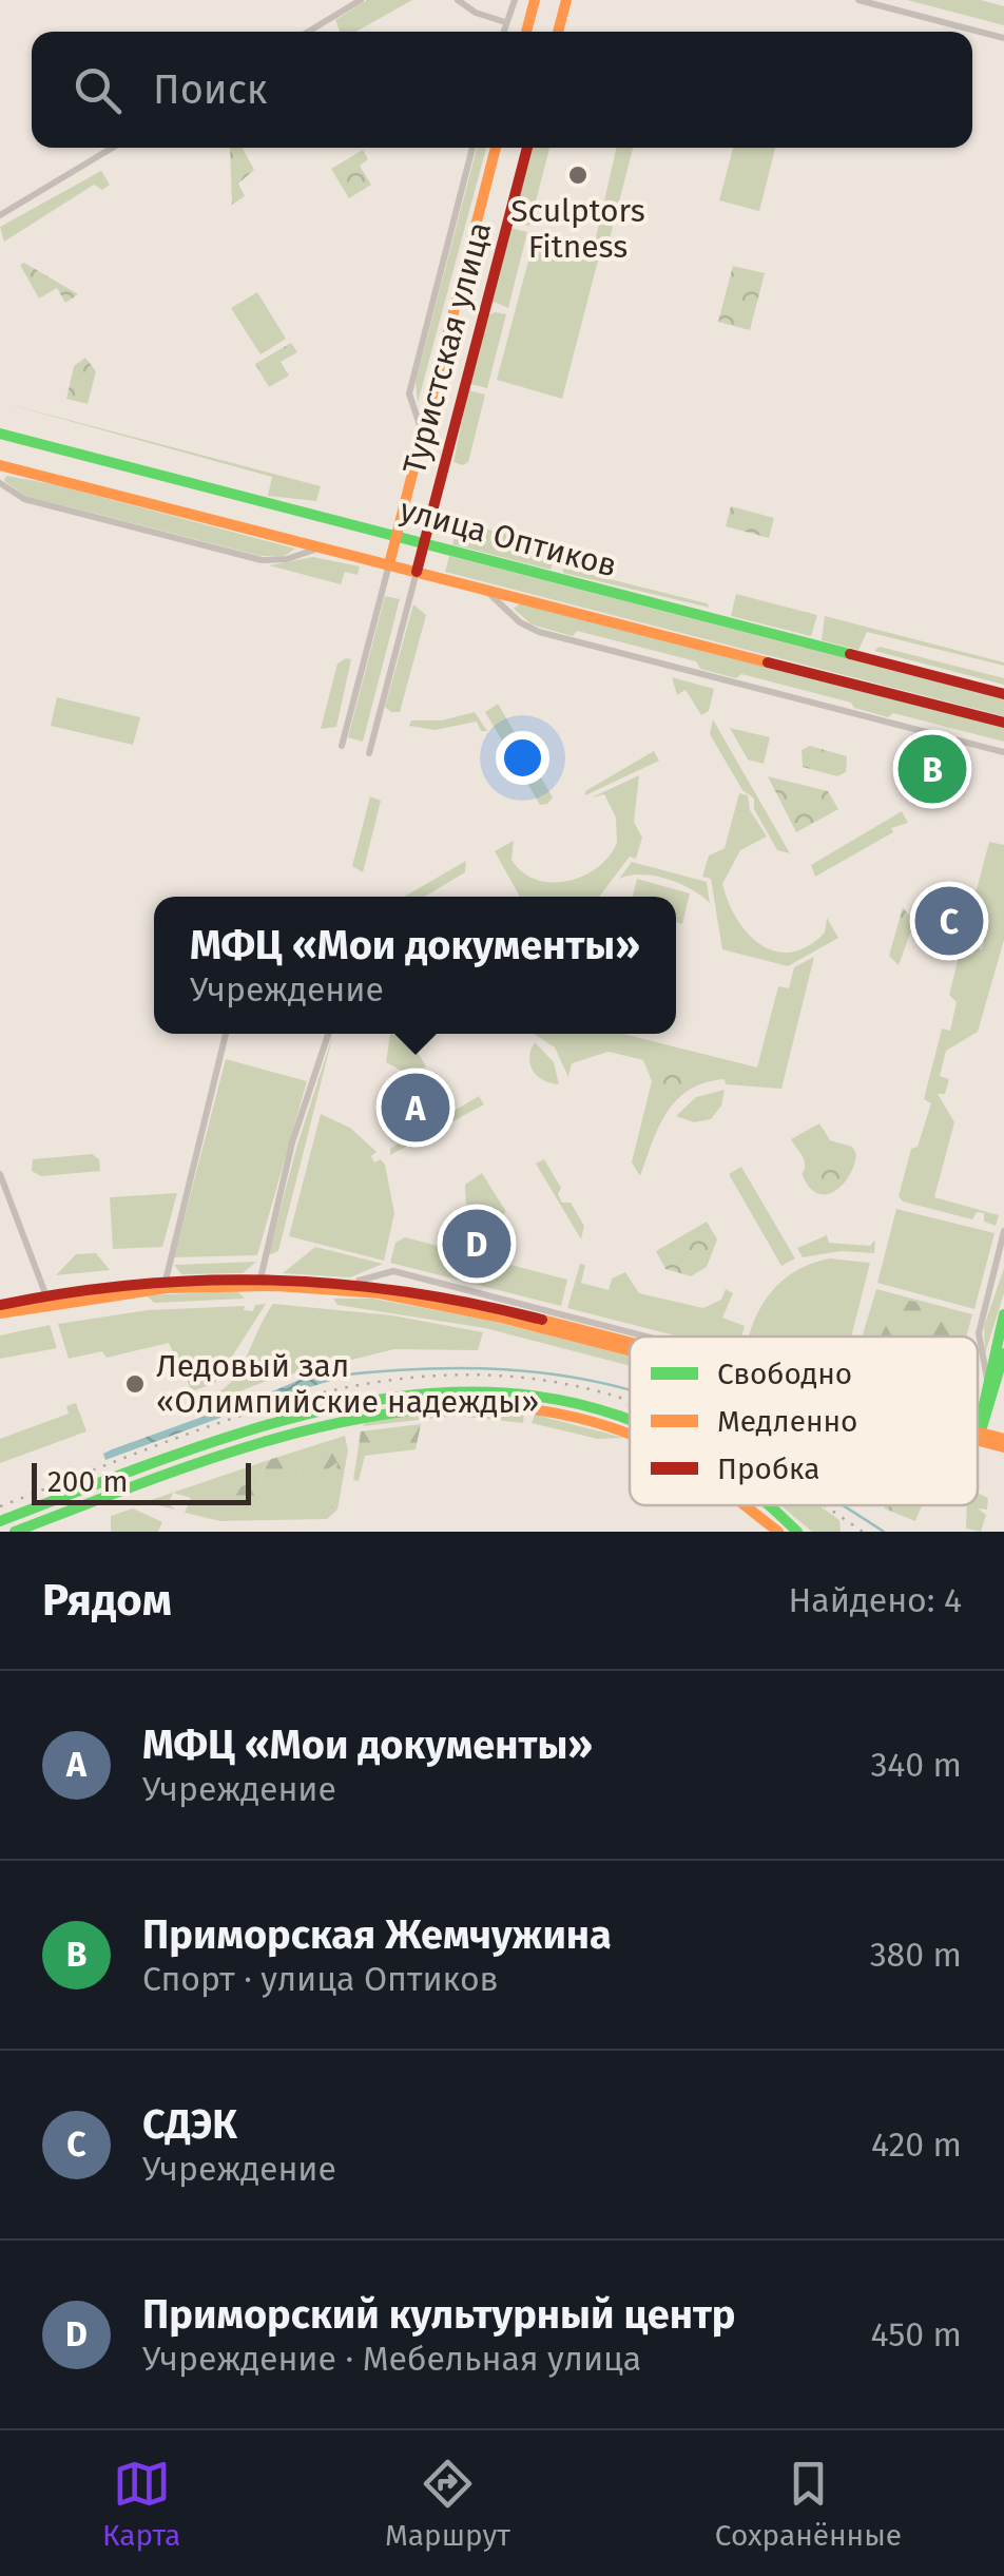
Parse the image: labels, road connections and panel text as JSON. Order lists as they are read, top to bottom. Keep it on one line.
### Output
{"streets":{"street":["Туристская улица","улица Оптиков"]},"crossings":[["Туристская улица","улица Оптиков"]],"places":["Sculptors Fitness","Ледовый зал «Олимпийские надежды»"],"legend":["Свободно","Медленно","Пробка"],"scale_bar":"200 m","page":{"search":"Поиск","pins":["B","C","A","D"],"popup":["МФЦ «Мои документы»","Учреждение"],"scale":"200 m","heading":["Рядом","Найдено: 4"],"list":[{"mark":"A","name":"МФЦ «Мои документы»","note":"Учреждение","value":"340 m"},{"mark":"B","name":"Приморская Жемчужина","note":"Спорт · улица Оптиков","value":"380 m"},{"mark":"C","name":"СДЭК","note":"Учреждение","value":"420 m"},{"mark":"D","name":"Приморский культурный центр","note":"Учреждение · Мебельная улица","value":"450 m"}],"nav":["Карта","Маршрут","Сохранённые"]}}
